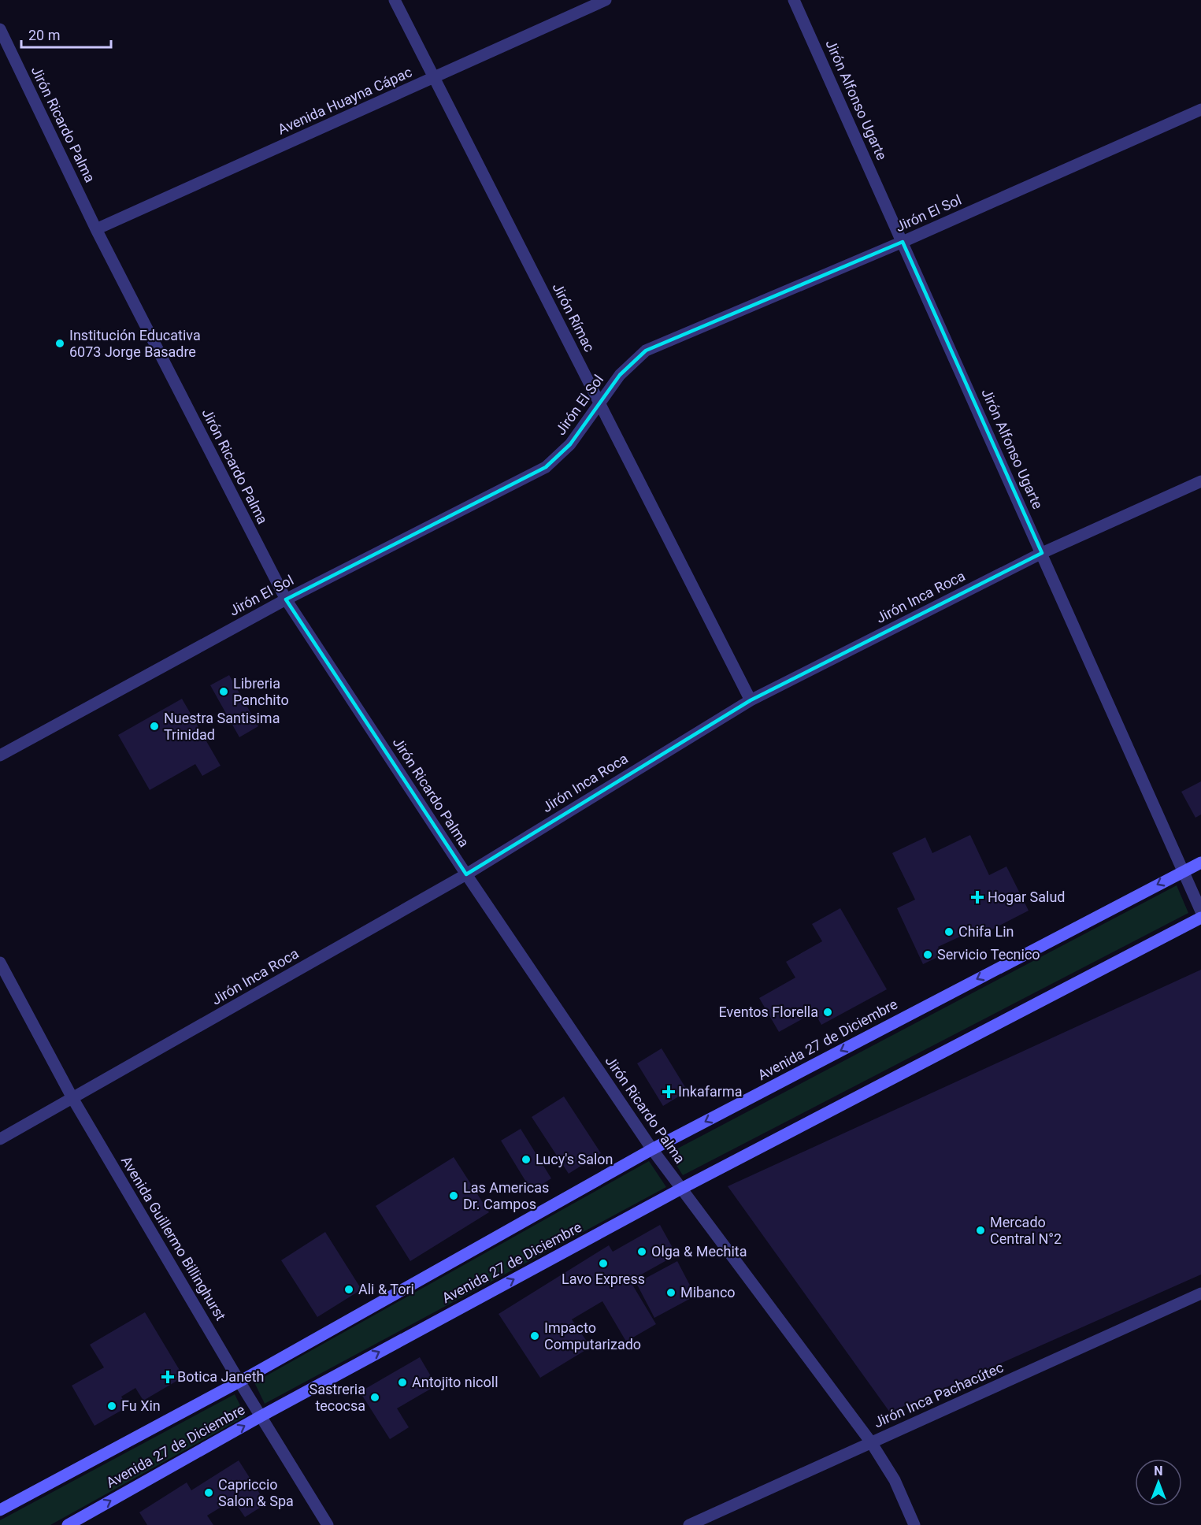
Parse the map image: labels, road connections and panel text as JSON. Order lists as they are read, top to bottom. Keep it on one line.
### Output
{"streets":{"street":["Jirón Alfonso Ugarte","Avenida Huayna Cápac","Jirón Ricardo Palma","Jirón El Sol","Jirón Rímac","Jirón Inca Roca","Avenida 27 de Diciembre","Avenida Guillermo Billinghurst","Jirón Inca Pachacútec"]},"crossings":[["Jirón Alfonso Ugarte","Jirón El Sol"],["Jirón Alfonso Ugarte","Jirón Inca Roca"],["Jirón Alfonso Ugarte","Avenida 27 de Diciembre"],["Avenida Huayna Cápac","Jirón Ricardo Palma"],["Avenida Huayna Cápac","Jirón Rímac"],["Jirón Ricardo Palma","Jirón El Sol"],["Jirón Ricardo Palma","Jirón Inca Roca"],["Jirón Ricardo Palma","Avenida 27 de Diciembre"],["Jirón Ricardo Palma","Jirón Inca Pachacútec"],["Jirón El Sol","Jirón Rímac"],["Jirón Rímac","Jirón Inca Roca"],["Jirón Inca Roca","Avenida Guillermo Billinghurst"],["Avenida 27 de Diciembre","Avenida Guillermo Billinghurst"]],"places":{"other":["Institución Educativa 6073 Jorge Basadre","Libreria Panchito","Nuestra Santisima Trinidad","Chifa Lin","Servicio Tecnico","Eventos Florella","Lucy's Salon","Las Americas Dr. Campos","Mercado Central N°2","Olga & Mechita","Lavo Express","Ali & Tori","Mibanco","Impacto Computarizado","Antojito nicoll","Sastreria tecocsa","Fu Xin","Capriccio Salon & Spa"],"health":["Hogar Salud","Inkafarma","Botica Janeth"]},"scale_bar":"20 m","north":"top"}
